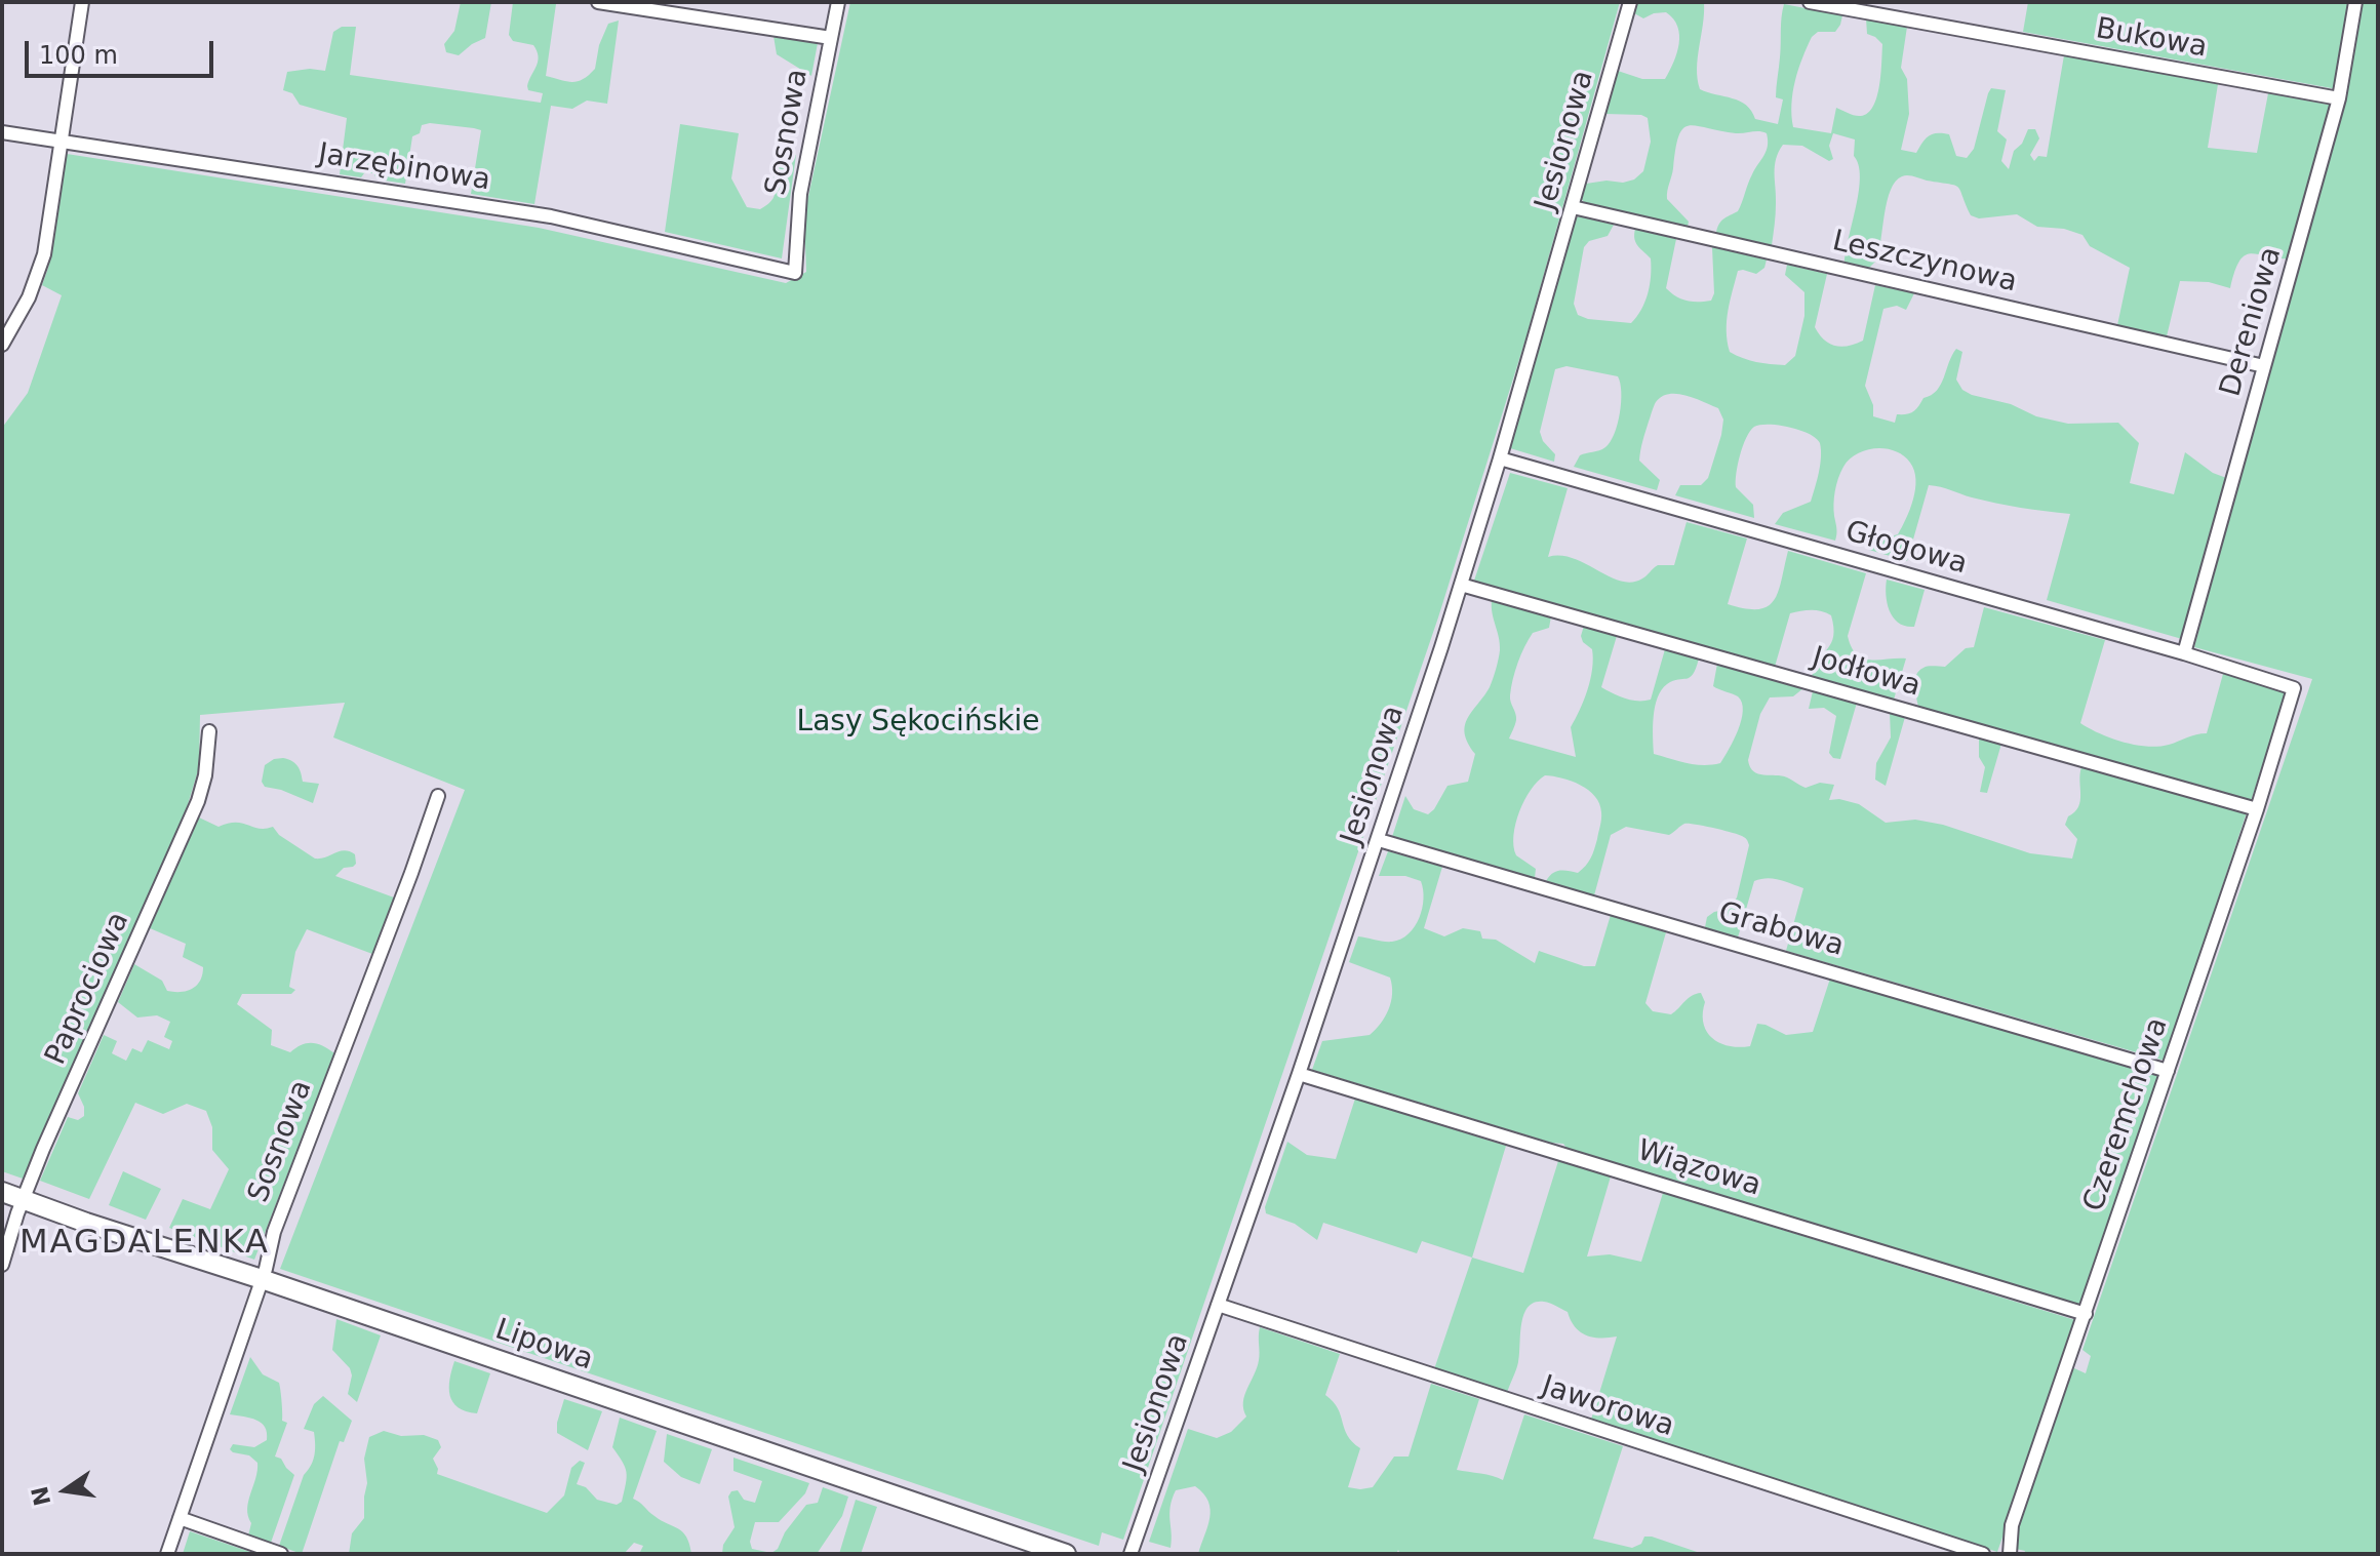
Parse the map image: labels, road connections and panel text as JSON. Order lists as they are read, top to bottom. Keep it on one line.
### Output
{"streets":{"street":["Bukowa","Sosnowa","Jesionowa","Jarzębinowa","Leszczynowa","Dereniowa","Głogowa","Jodłowa","Grabowa","Paprociowa","Czeremchowa","Wiązowa","Lipowa","Jaworowa"]},"crossings":[["Bukowa","Dereniowa"],["Sosnowa","Jarzębinowa"],["Sosnowa","Lipowa"],["Jesionowa","Leszczynowa"],["Jesionowa","Głogowa"],["Jesionowa","Jodłowa"],["Jesionowa","Grabowa"],["Jesionowa","Wiązowa"],["Jesionowa","Jaworowa"],["Leszczynowa","Dereniowa"],["Dereniowa","Głogowa"],["Głogowa","Czeremchowa"],["Jodłowa","Czeremchowa"],["Grabowa","Czeremchowa"],["Paprociowa","Lipowa"],["Czeremchowa","Wiązowa"]],"districts":["MAGDALENKA"],"parks":["Lasy Sękocińskie"],"scale_bar":"100 m","north":"left"}
